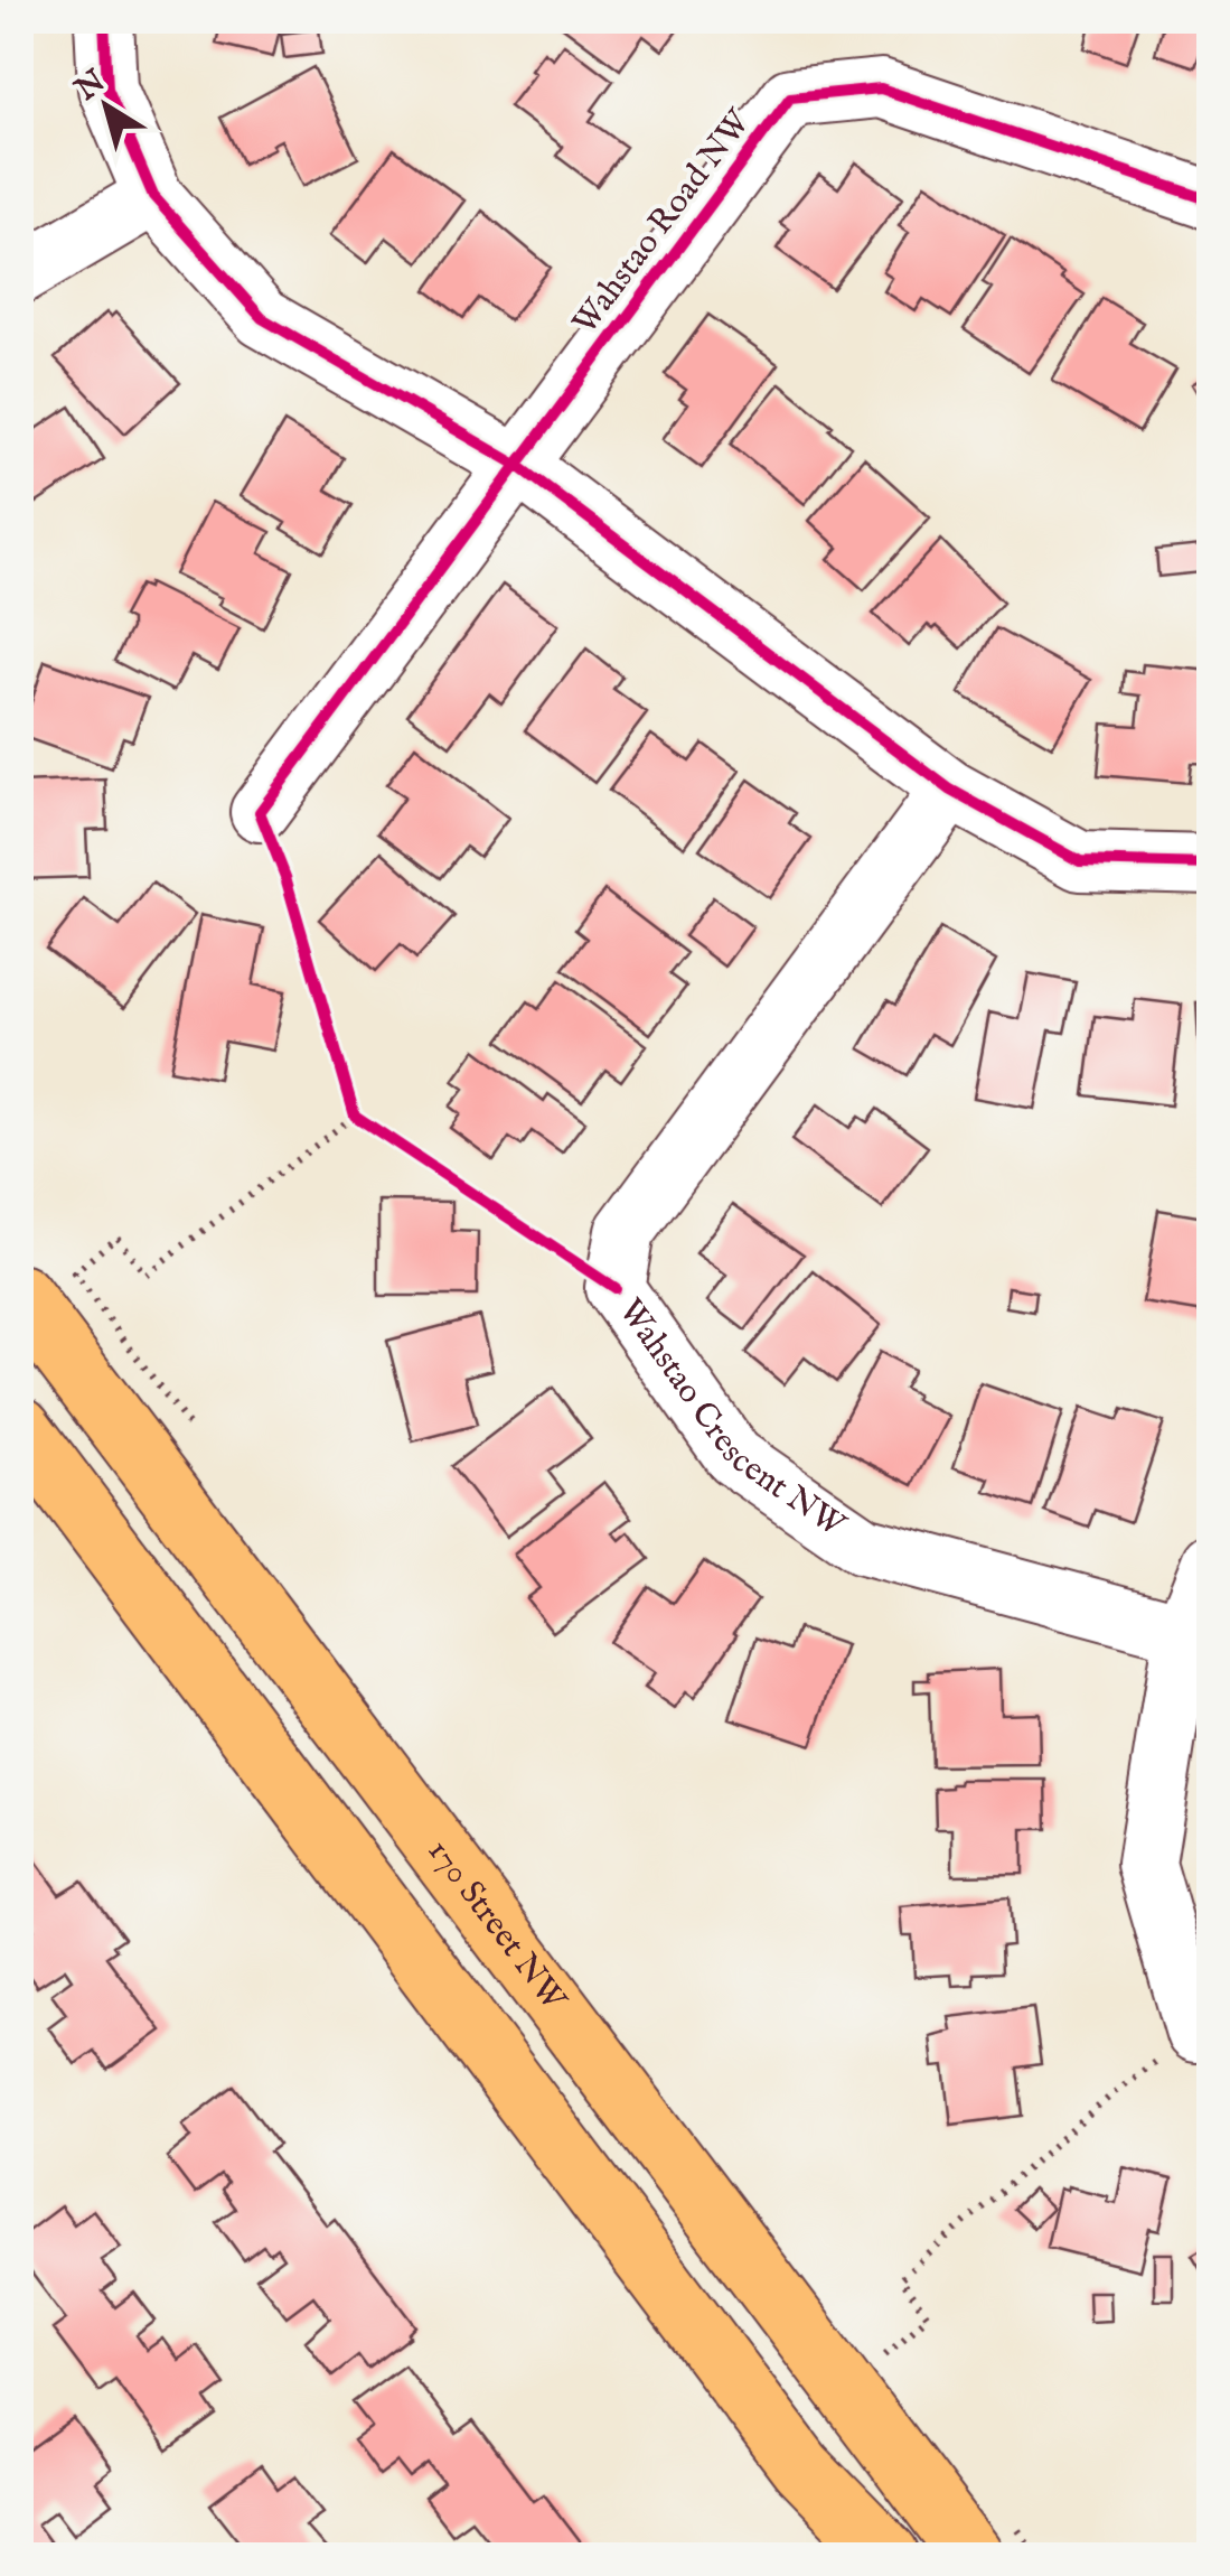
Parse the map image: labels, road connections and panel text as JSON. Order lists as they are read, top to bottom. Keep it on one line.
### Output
{"streets":{"main road":["170 Street NW"],"street":["Wahstao Road NW","Wahstao Crescent NW"]},"north":"top left"}
